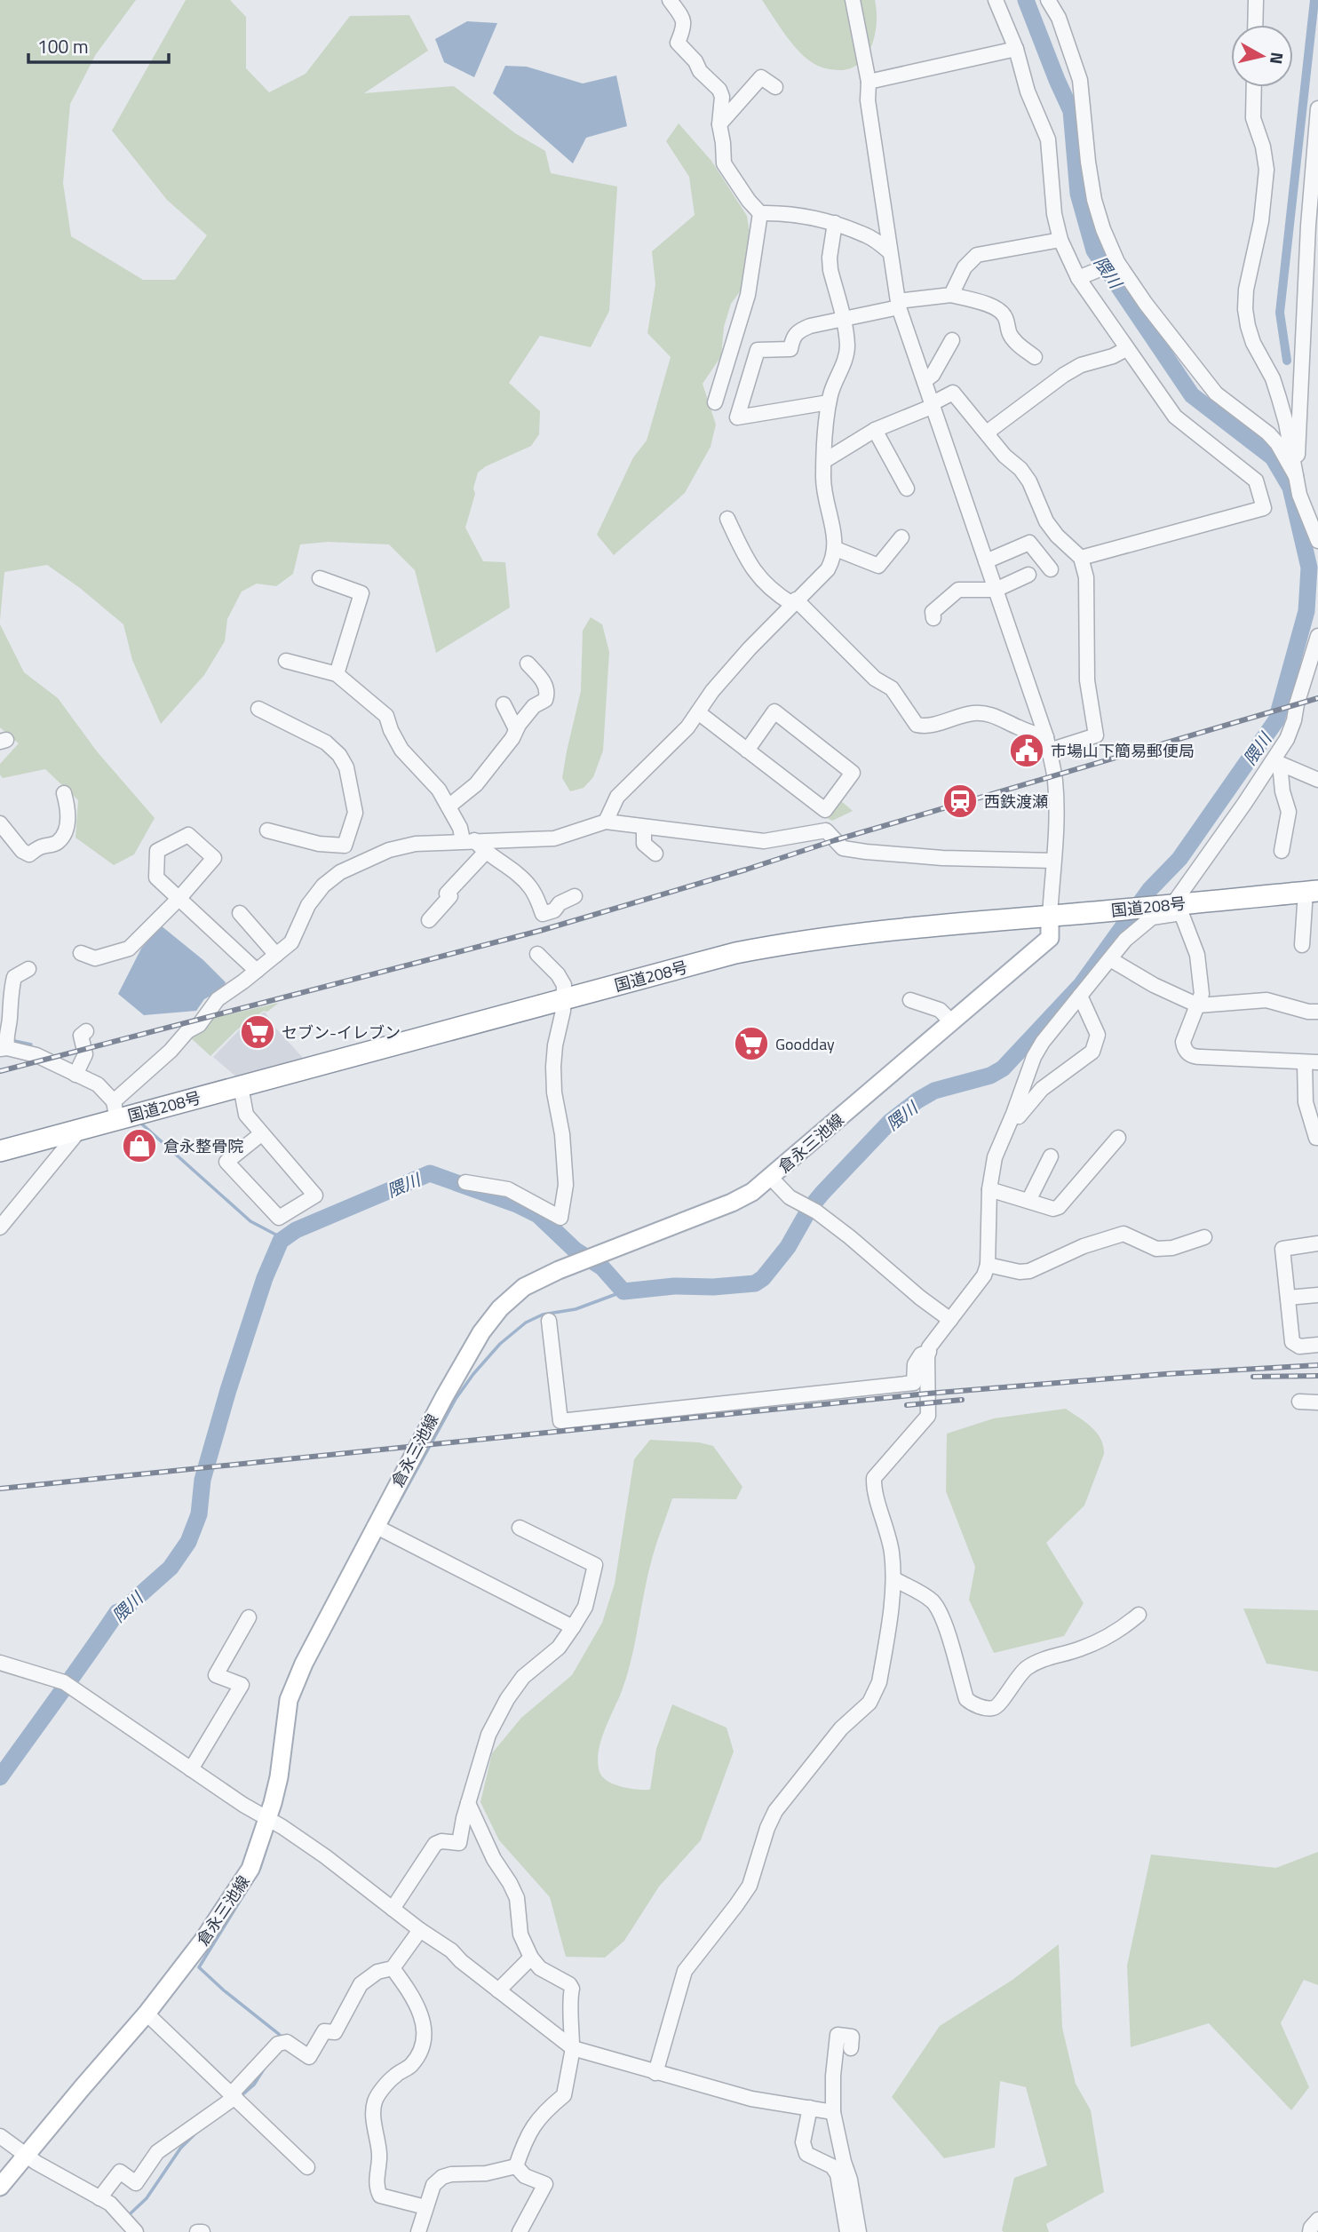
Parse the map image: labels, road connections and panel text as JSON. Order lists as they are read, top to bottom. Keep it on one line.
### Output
{"streets":{"highway":["国道208号"],"main road":["倉永三池線"]},"crossings":[["国道208号","倉永三池線"]],"water":["隈川"],"places":{"public building":["市場山下簡易郵便局"],"station":["西鉄渡瀬"],"supermarket":["セブン-イレブン","Goodday"],"shop":["倉永整骨院"]},"scale_bar":"100 m","north":"right"}
